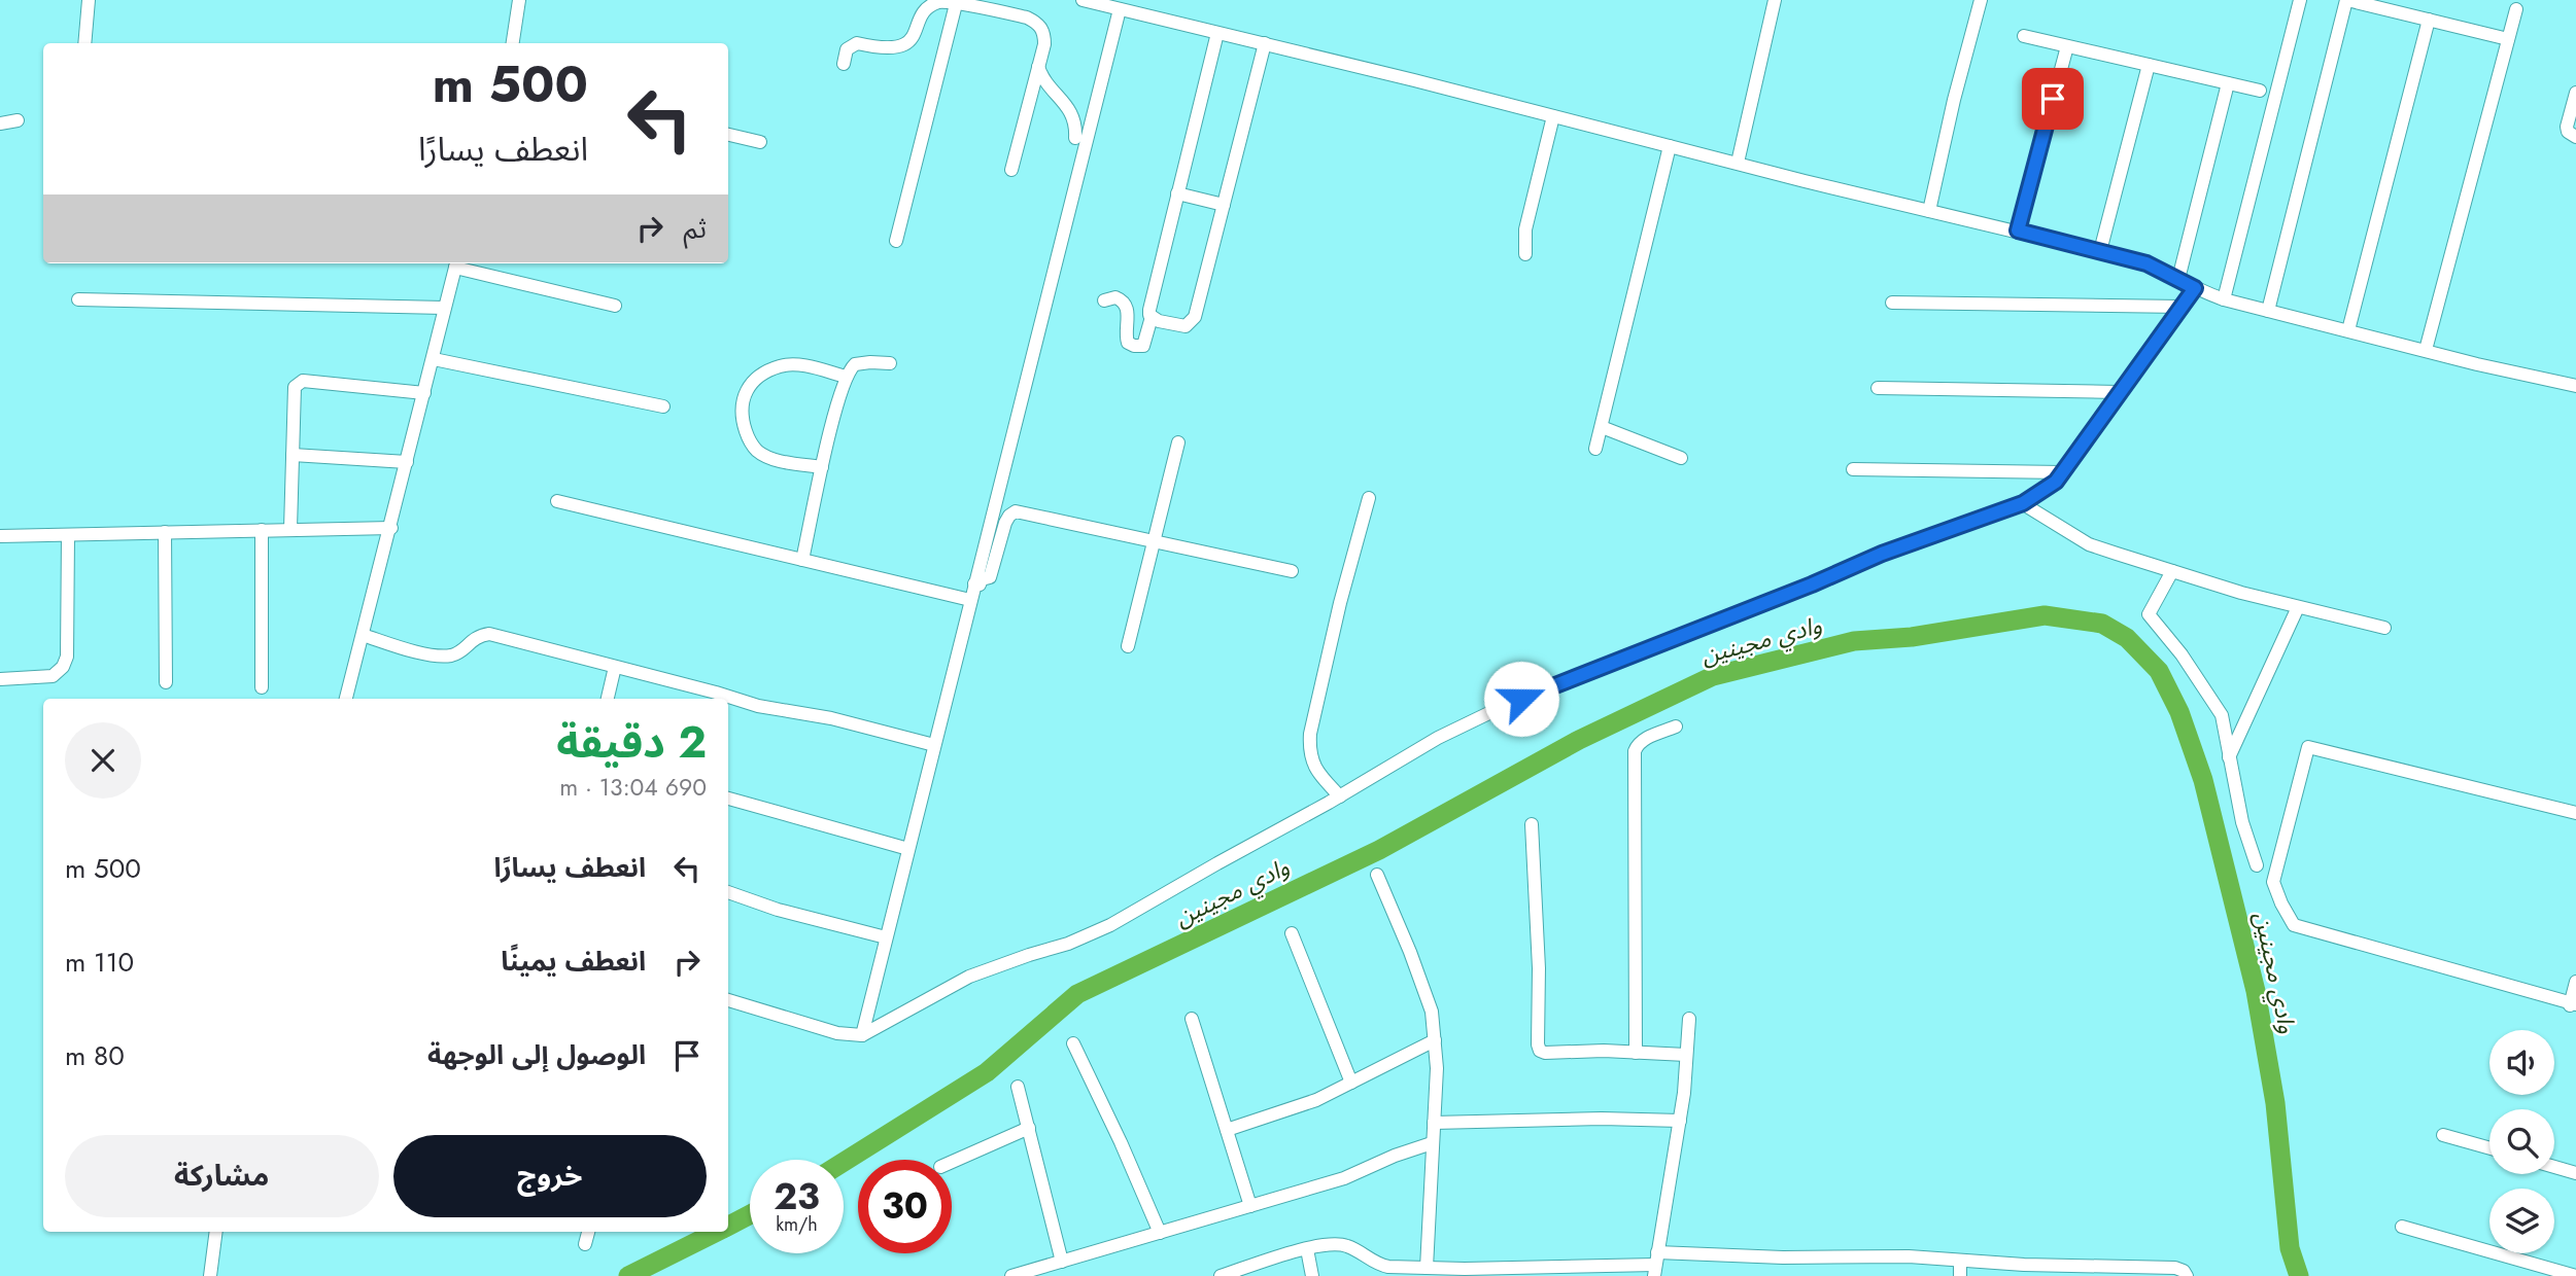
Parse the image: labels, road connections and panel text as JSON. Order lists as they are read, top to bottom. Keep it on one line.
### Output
{"water":["وادي مجينين"],"page":{"turn":["500 m","انعطف يسارًا"],"then":"ثم","heading":["2 دقيقة","690 m · 13:04"],"list":[{"name":"انعطف يسارًا","value":"500 m"},{"name":"انعطف يمينًا","value":"110 m"},{"name":"الوصول إلى الوجهة","value":"80 m"}],"buttons":["خروج","مشاركة"],"speed":"23 km/h","limit":"30"}}
